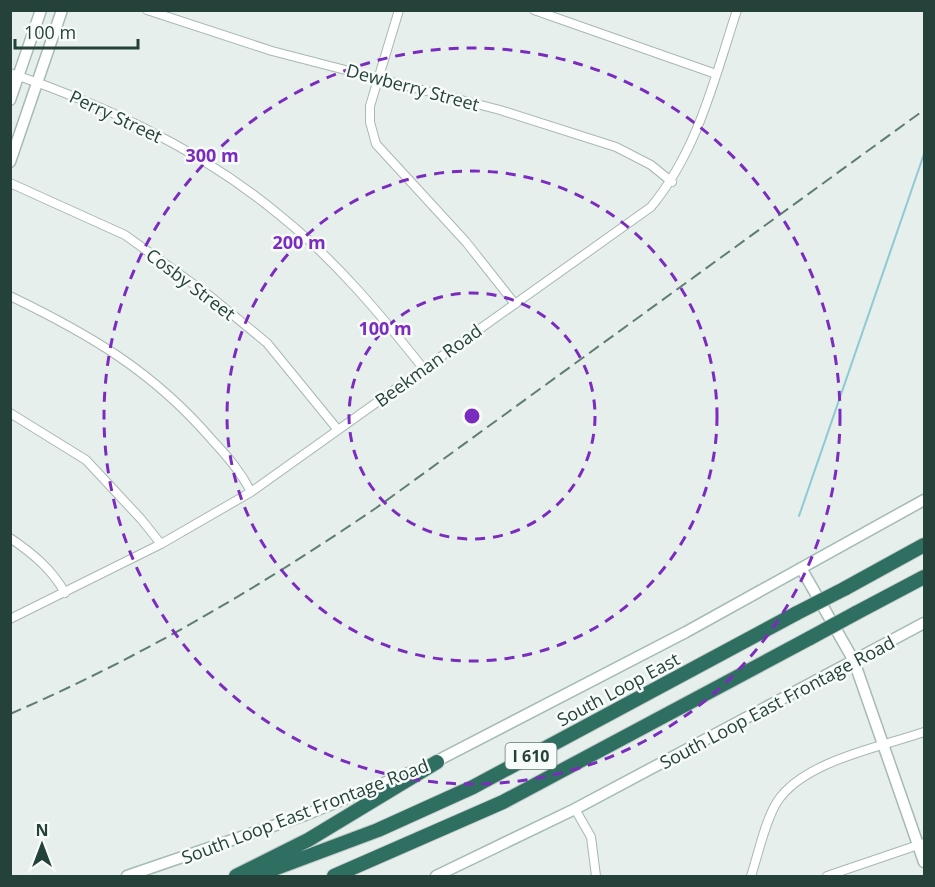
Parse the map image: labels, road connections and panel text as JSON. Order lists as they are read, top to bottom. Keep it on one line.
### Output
{"streets":{"highway":["South Loop East","I 610"],"main road":["South Loop East Frontage Road"],"street":["Dewberry Street","Perry Street","Cosby Street","Beekman Road"]},"crossings":[["Dewberry Street","Beekman Road"],["Perry Street","Beekman Road"],["Cosby Street","Beekman Road"]],"scale_bar":"100 m","north":"top","rings":["300 m","200 m","100 m"]}
